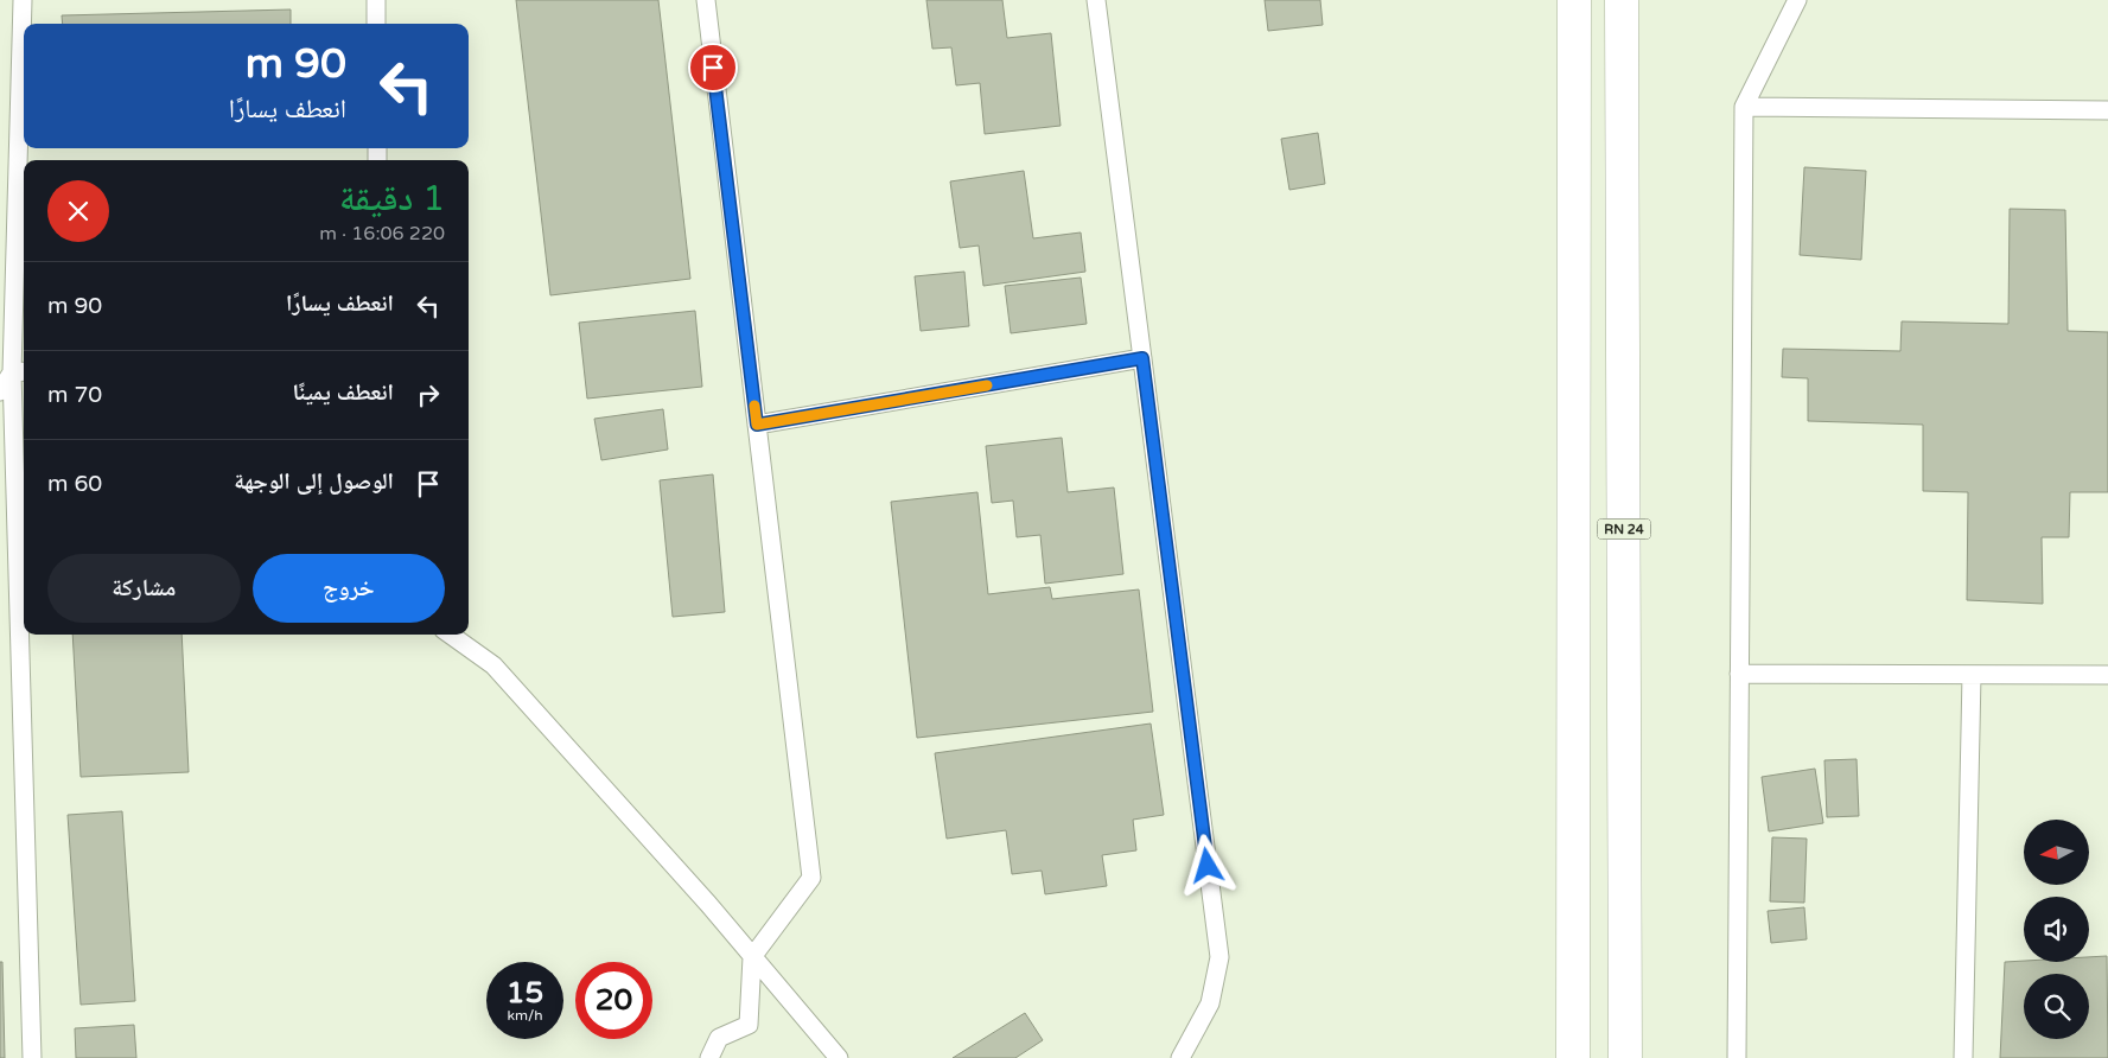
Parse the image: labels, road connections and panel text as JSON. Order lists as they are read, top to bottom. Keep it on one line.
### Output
{"streets":{"highway":["RN 24"]},"north":"left","page":{"turn":["90 m","انعطف يسارًا"],"heading":["1 دقيقة","220 m · 16:06"],"list":[{"name":"انعطف يسارًا","value":"90 m"},{"name":"انعطف يمينًا","value":"70 m"},{"name":"الوصول إلى الوجهة","value":"60 m"}],"buttons":["خروج","مشاركة"],"speed":"15 km/h","limit":"20"}}
